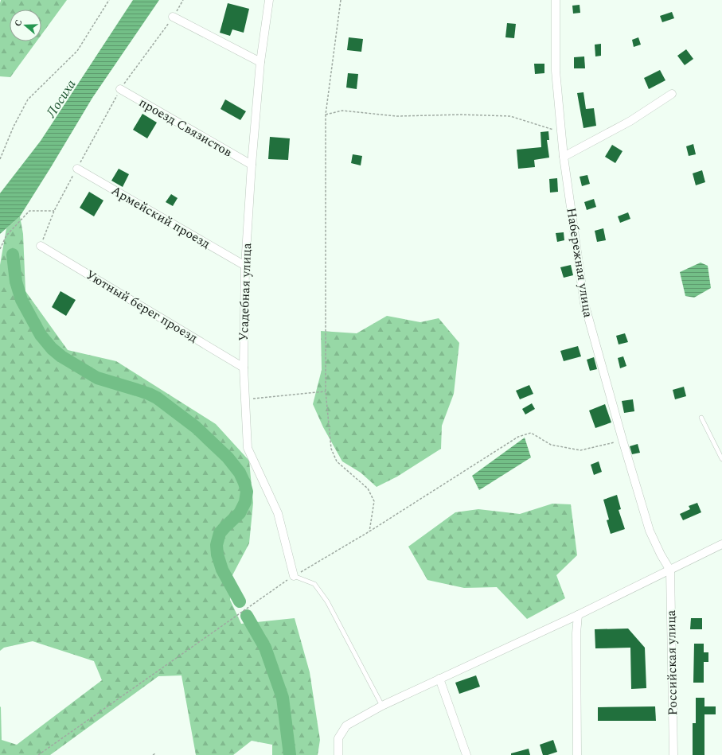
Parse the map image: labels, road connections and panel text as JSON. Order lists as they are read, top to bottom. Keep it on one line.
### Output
{"streets":{"street":["проезд Связистов","Армейский проезд","Набережная улица","Усадебная улица","Уютный берег проезд","Российская улица"]},"crossings":[["проезд Связистов","Усадебная улица"],["Армейский проезд","Усадебная улица"],["Набережная улица","Российская улица"],["Усадебная улица","Уютный берег проезд"]],"water":["Лосиха"],"north":"left"}
